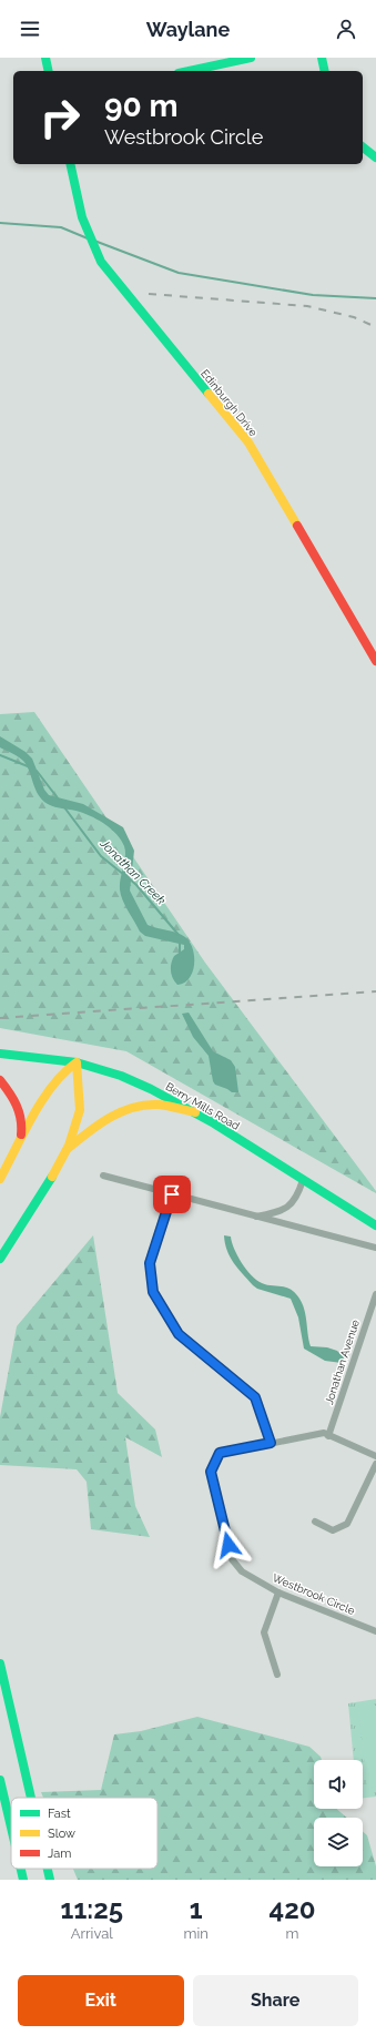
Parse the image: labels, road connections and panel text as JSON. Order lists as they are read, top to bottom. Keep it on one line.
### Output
{"streets":{"main road":["Edinburgh Drive","Berry Mills Road"],"street":["Jonathan Avenue","Westbrook Circle"]},"crossings":[["Jonathan Avenue","Westbrook Circle"]],"water":["Jonathan Creek"],"legend":["Fast","Slow","Jam"],"page":{"header":"Waylane","turn":["90 m","Westbrook Circle"],"eta":["11:25","Arrival","1","min","420","m"],"buttons":["Exit","Share"]}}
